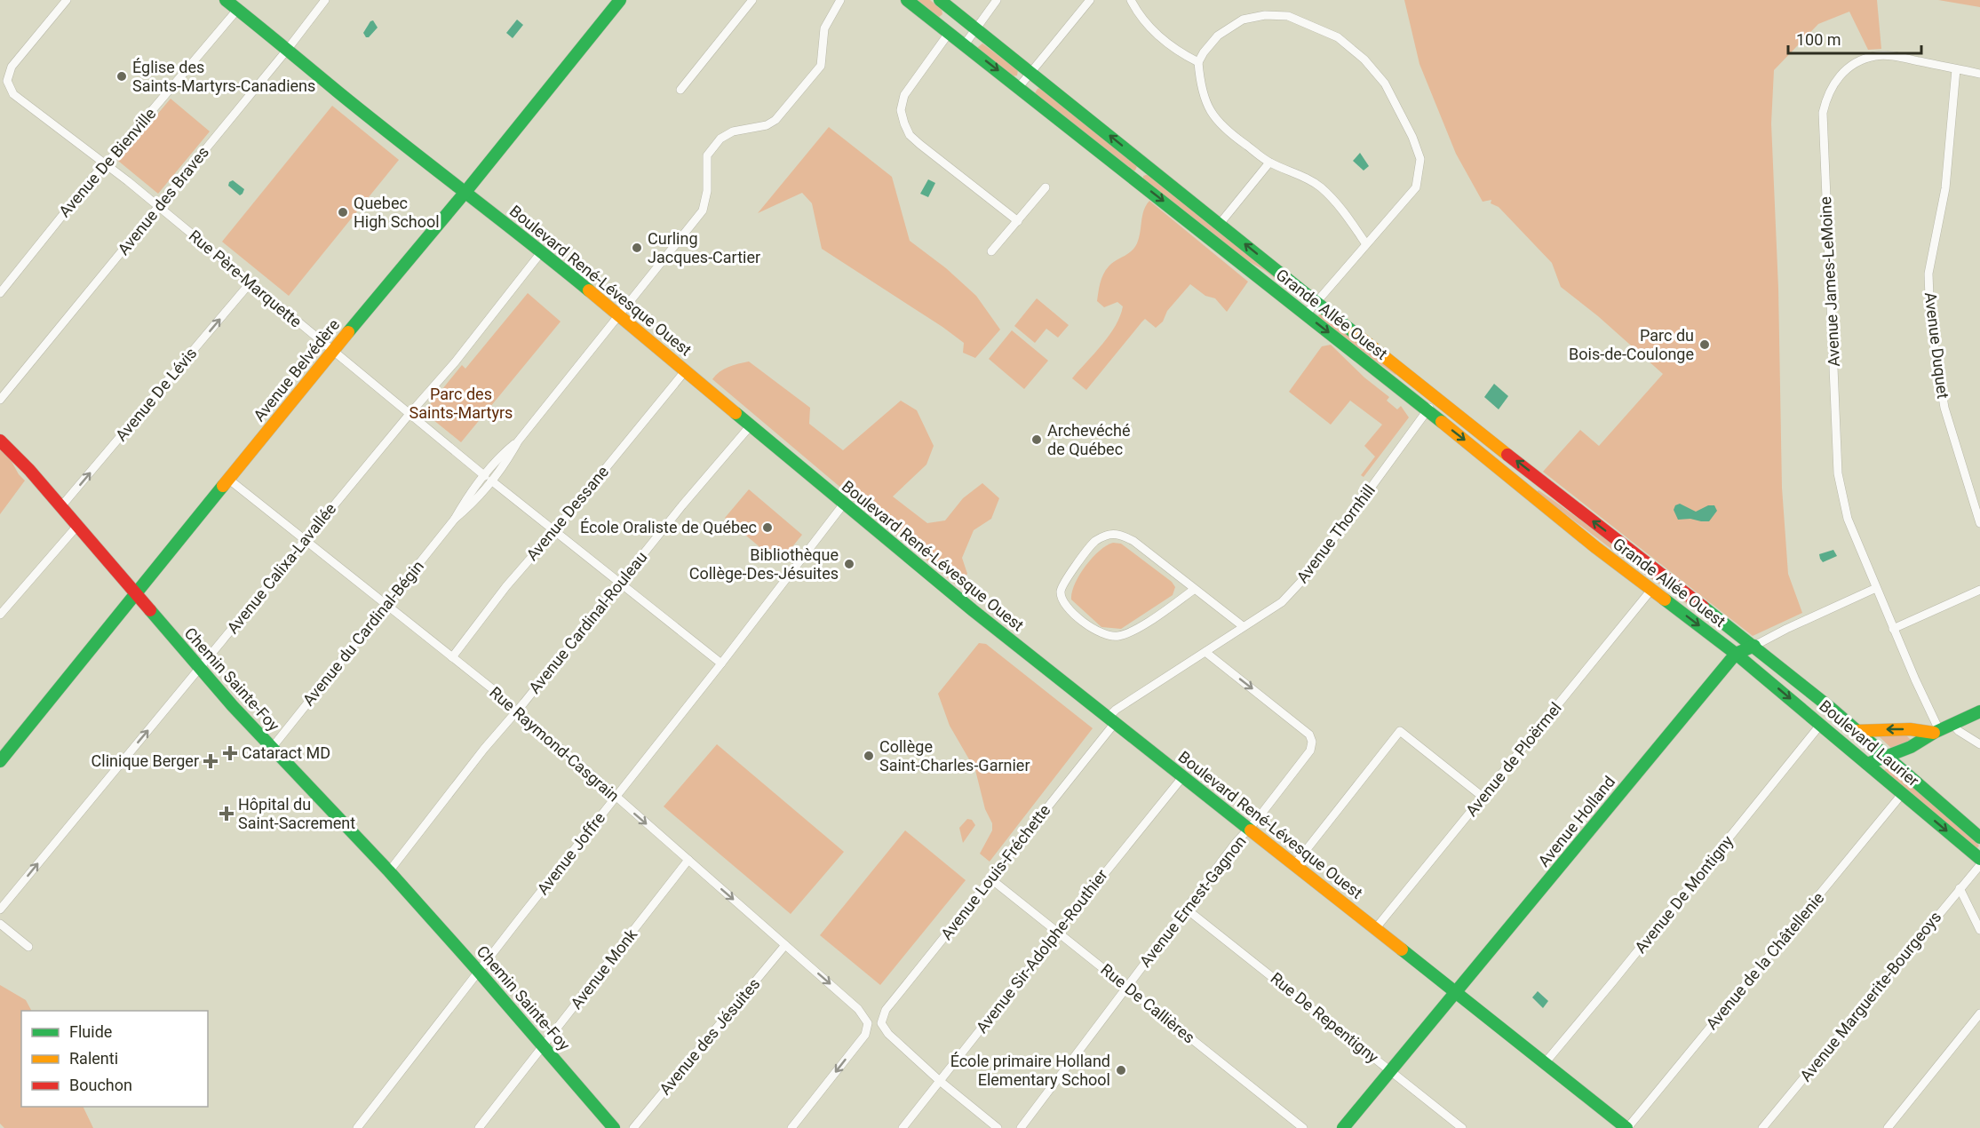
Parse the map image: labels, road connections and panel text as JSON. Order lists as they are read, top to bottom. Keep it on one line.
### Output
{"streets":{"main road":["Boulevard René-Lévesque Ouest","Grande Allée Ouest","Avenue Belvédère","Chemin Sainte-Foy","Boulevard Laurier","Avenue Holland"],"street":["Avenue De Bienville","Avenue des Braves","Rue Père-Marquette","Avenue James-LeMoine","Avenue Duquet","Avenue De Lévis","Avenue Dessane","Avenue Thornhill","Avenue Calixa-Lavallée","Avenue Cardinal-Rouleau","Avenue du Cardinal-Bégin","Rue Raymond-Casgrain","Avenue de Ploërmel","Avenue Joffre","Avenue Louis-Fréchette","Avenue De Montigny","Avenue Ernest-Gagnon","Avenue Sir-Adolphe-Routhier","Avenue de la Châtellenie","Avenue Monk","Avenue Marguerite-Bourgeoys","Rue De Callières","Rue De Repentigny","Avenue des Jésuites"]},"crossings":[["Avenue De Bienville","Rue Père-Marquette"],["Avenue De Bienville","Boulevard René-Lévesque Ouest"],["Avenue des Braves","Rue Père-Marquette"],["Avenue des Braves","Boulevard René-Lévesque Ouest"],["Rue Père-Marquette","Avenue Belvédère"],["Rue Père-Marquette","Avenue De Lévis"],["Rue Père-Marquette","Avenue Dessane"],["Rue Père-Marquette","Avenue Calixa-Lavallée"],["Rue Père-Marquette","Avenue Cardinal-Rouleau"],["Rue Père-Marquette","Avenue du Cardinal-Bégin"],["Rue Père-Marquette","Avenue Joffre"],["Boulevard René-Lévesque Ouest","Avenue Belvédère"],["Boulevard René-Lévesque Ouest","Avenue Dessane"],["Boulevard René-Lévesque Ouest","Avenue Thornhill"],["Boulevard René-Lévesque Ouest","Avenue Calixa-Lavallée"],["Boulevard René-Lévesque Ouest","Avenue Cardinal-Rouleau"],["Boulevard René-Lévesque Ouest","Avenue du Cardinal-Bégin"],["Boulevard René-Lévesque Ouest","Avenue de Ploërmel"],["Boulevard René-Lévesque Ouest","Avenue Holland"],["Boulevard René-Lévesque Ouest","Avenue Joffre"],["Boulevard René-Lévesque Ouest","Avenue Louis-Fréchette"],["Boulevard René-Lévesque Ouest","Avenue De Montigny"],["Boulevard René-Lévesque Ouest","Avenue Ernest-Gagnon"],["Boulevard René-Lévesque Ouest","Avenue Sir-Adolphe-Routhier"],["Boulevard René-Lévesque Ouest","Avenue de la Châtellenie"],["Avenue James-LeMoine","Avenue Duquet"],["Avenue James-LeMoine","Avenue Holland"],["Grande Allée Ouest","Avenue Thornhill"],["Grande Allée Ouest","Boulevard Laurier"],["Grande Allée Ouest","Avenue de Ploërmel"],["Grande Allée Ouest","Avenue Holland"],["Avenue Belvédère","Chemin Sainte-Foy"],["Avenue Belvédère","Rue Raymond-Casgrain"],["Avenue De Lévis","Chemin Sainte-Foy"],["Avenue Dessane","Rue Raymond-Casgrain"],["Avenue Thornhill","Avenue Louis-Fréchette"],["Avenue Thornhill","Avenue Ernest-Gagnon"],["Avenue Calixa-Lavallée","Chemin Sainte-Foy"],["Avenue Calixa-Lavallée","Rue Raymond-Casgrain"],["Avenue Cardinal-Rouleau","Chemin Sainte-Foy"],["Avenue Cardinal-Rouleau","Rue Raymond-Casgrain"],["Avenue du Cardinal-Bégin","Chemin Sainte-Foy"],["Avenue du Cardinal-Bégin","Rue Raymond-Casgrain"],["Chemin Sainte-Foy","Avenue Joffre"],["Chemin Sainte-Foy","Avenue Monk"],["Boulevard Laurier","Avenue Holland"],["Boulevard Laurier","Avenue De Montigny"],["Boulevard Laurier","Avenue de la Châtellenie"],["Rue Raymond-Casgrain","Avenue Joffre"],["Rue Raymond-Casgrain","Avenue Monk"],["Rue Raymond-Casgrain","Avenue des Jésuites"],["Avenue Holland","Rue De Repentigny"],["Avenue Louis-Fréchette","Avenue Sir-Adolphe-Routhier"],["Avenue Louis-Fréchette","Rue De Callières"],["Avenue Ernest-Gagnon","Rue De Callières"],["Avenue Ernest-Gagnon","Rue De Repentigny"],["Avenue Sir-Adolphe-Routhier","Rue De Callières"]],"one_way":["Avenue De Lévis","Avenue Calixa-Lavallée"],"parks":["Parc des Saints-Martyrs"],"places":{"other":["Église des Saints-Martyrs-Canadiens","Quebec High School","Curling Jacques-Cartier","Parc du Bois-de-Coulonge","Archevéché de Québec","École Oraliste de Québec","Bibliothèque Collège-Des-Jésuites","Collège Saint-Charles-Garnier","École primaire Holland Elementary School"],"health":["Cataract MD","Clinique Berger","Hôpital du Saint-Sacrement"]},"legend":["Fluide","Ralenti","Bouchon"],"scale_bar":"100 m"}
